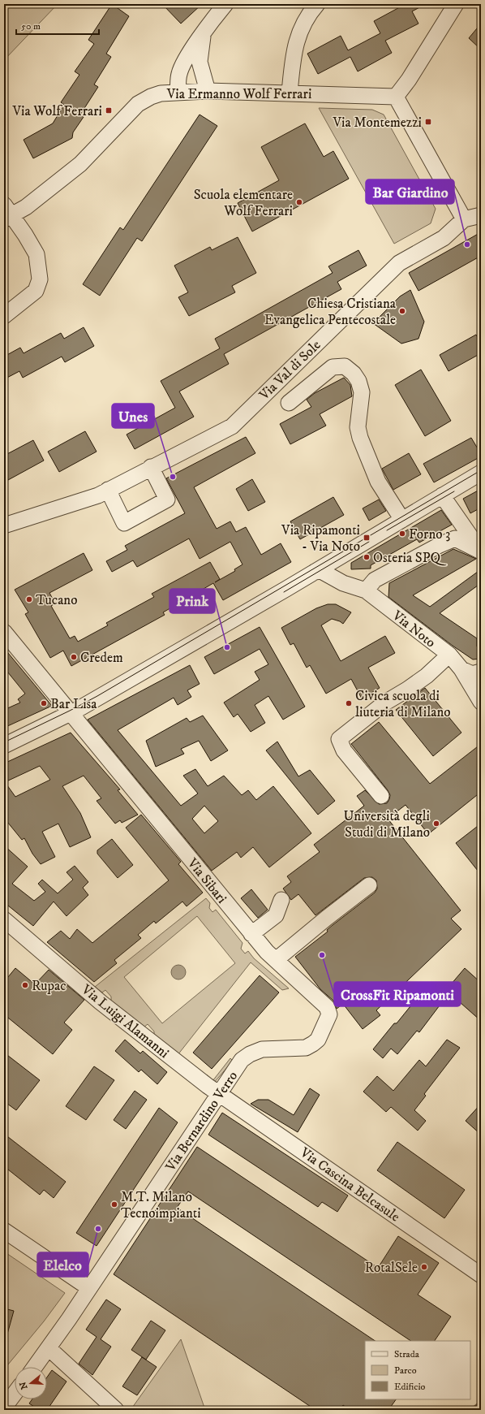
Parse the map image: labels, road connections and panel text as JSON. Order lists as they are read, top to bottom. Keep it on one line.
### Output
{"streets":{"street":["Via Ermanno Wolf Ferrari","Via Val di Sole","Via Noto","Via Sibari","Via Luigi Alamanni","Via Bernardino Verro","Via Cascina Belcasule"]},"crossings":[["Via Sibari","Via Bernardino Verro"],["Via Luigi Alamanni","Via Bernardino Verro"],["Via Luigi Alamanni","Via Cascina Belcasule"],["Via Bernardino Verro","Via Cascina Belcasule"]],"places":{"transit":["Via Wolf Ferrari","Via Montemezzi","Via Ripamonti - Via Noto"],"other":["Scuola elementare Wolf Ferrari","Bar Giardino","Chiesa Cristiana Evangelica Pentecostale","Unes","Forno 3","Osteria SPQ","Tucano","Prink","Credem","Bar Lisa","Civica scuola di liuteria di Milano","Università degli Studi di Milano","CrossFit Ripamonti","Rupac","M.T. Milano Tecnoimpianti","Elelco","RotalSele"]},"legend":["Strada","Parco","Edificio"],"scale_bar":"50 m","north":"left"}
